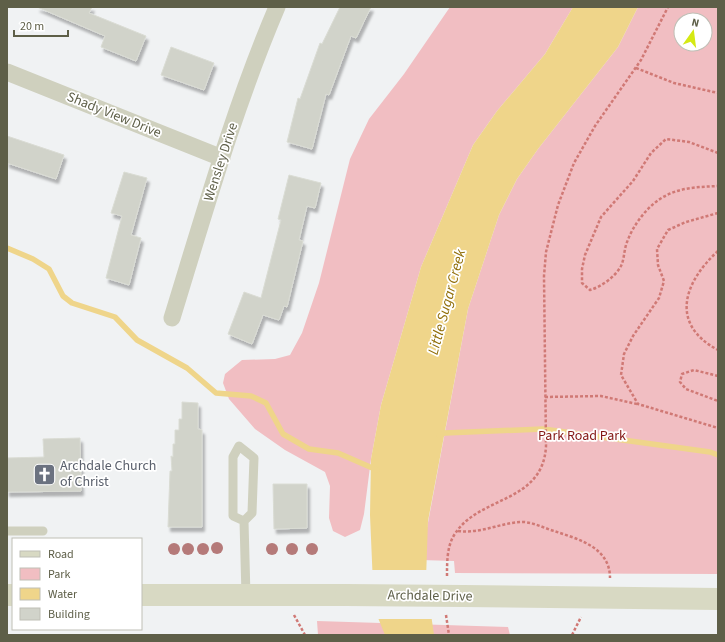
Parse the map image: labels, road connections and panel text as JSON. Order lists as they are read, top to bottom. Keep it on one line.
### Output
{"streets":{"street":["Shady View Drive","Wensley Drive","Archdale Drive"]},"crossings":[["Shady View Drive","Wensley Drive"]],"water":["Little Sugar Creek"],"parks":["Park Road Park"],"places":{"church":["Archdale Church of Christ"]},"legend":["Road","Park","Water","Building"],"scale_bar":"20 m","north":"top"}
